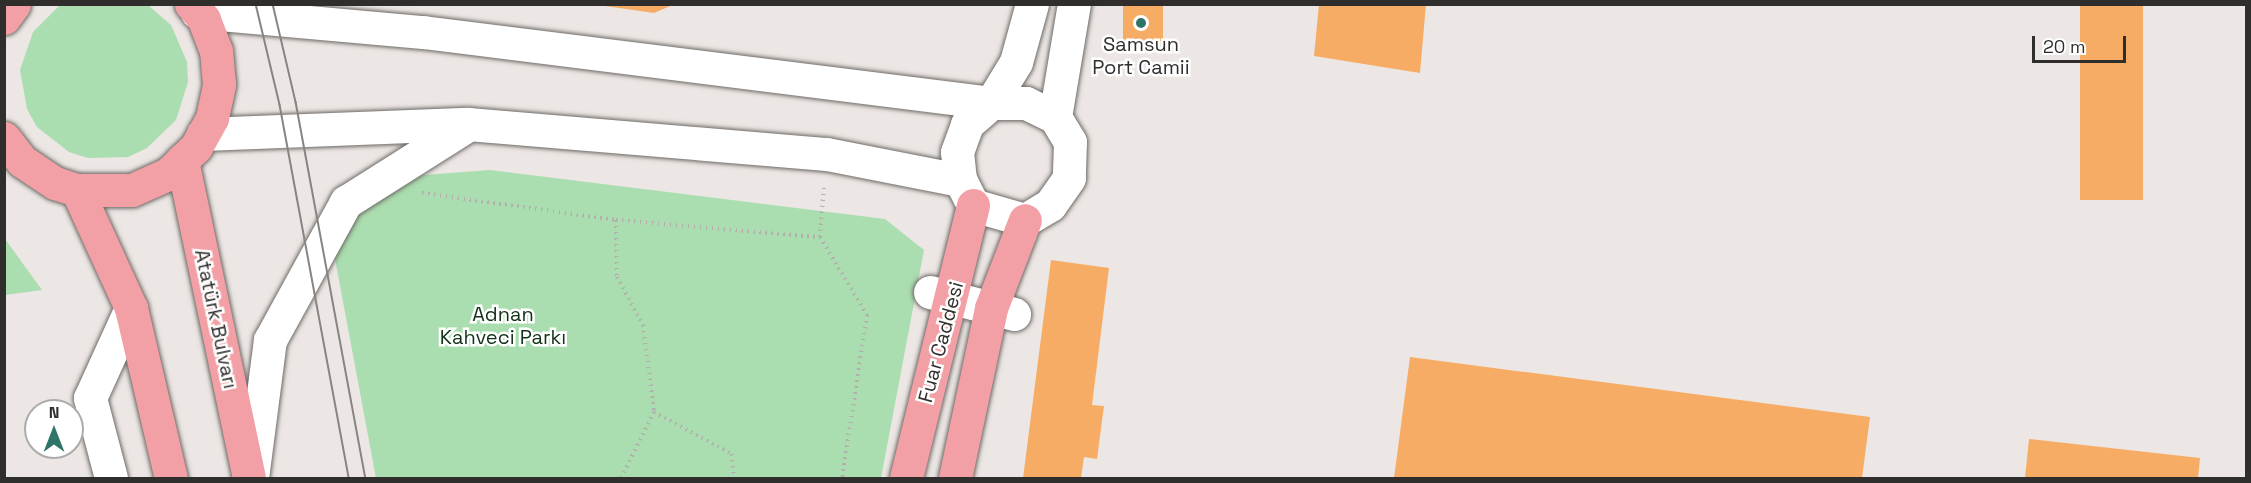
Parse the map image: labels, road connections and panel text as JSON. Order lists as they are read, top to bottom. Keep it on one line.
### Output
{"streets":{"main road":["Atatürk Bulvarı","Fuar Caddesi"]},"parks":["Adnan Kahveci Parkı"],"places":["Samsun Port Camii"],"scale_bar":"20 m","north":"top"}
